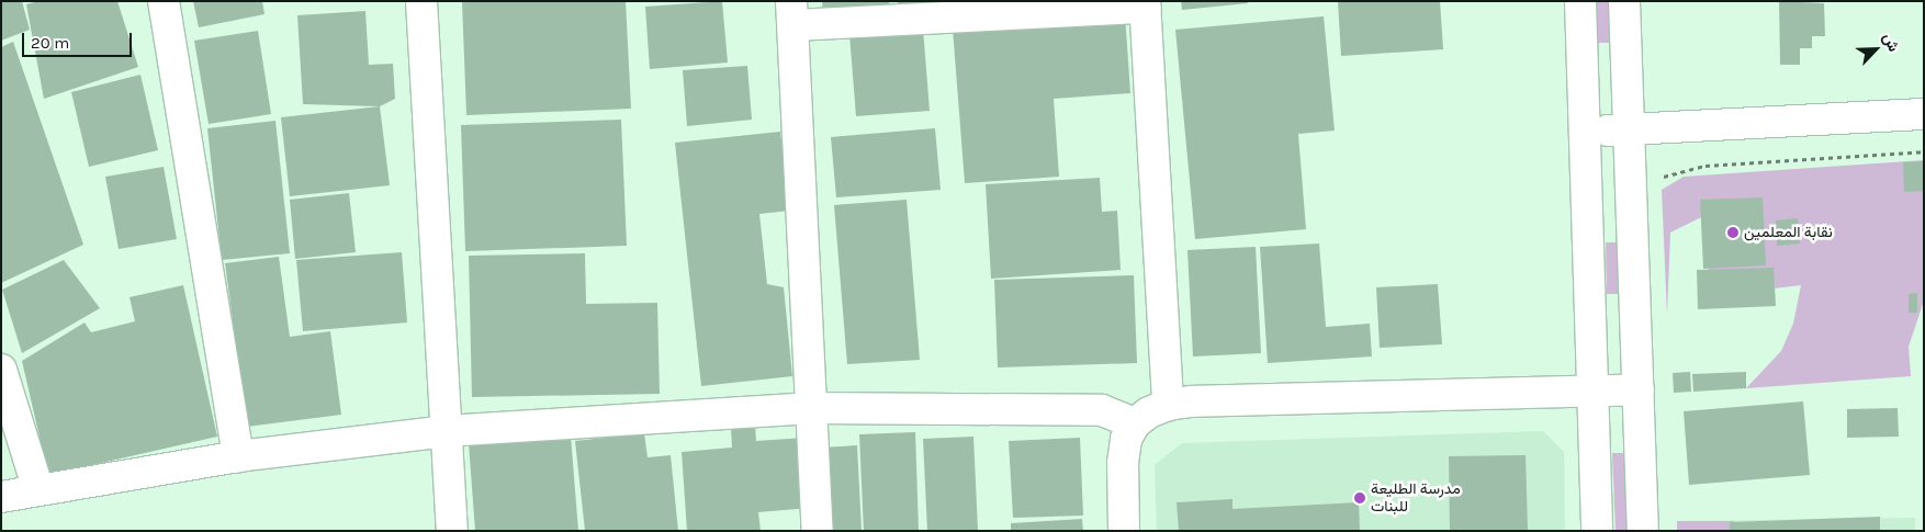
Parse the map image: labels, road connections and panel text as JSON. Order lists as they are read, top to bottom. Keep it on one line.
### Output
{"places":["نقابة المعلمين","مدرسة الطليعة للبنات"],"scale_bar":"20 m","north":"top right"}
